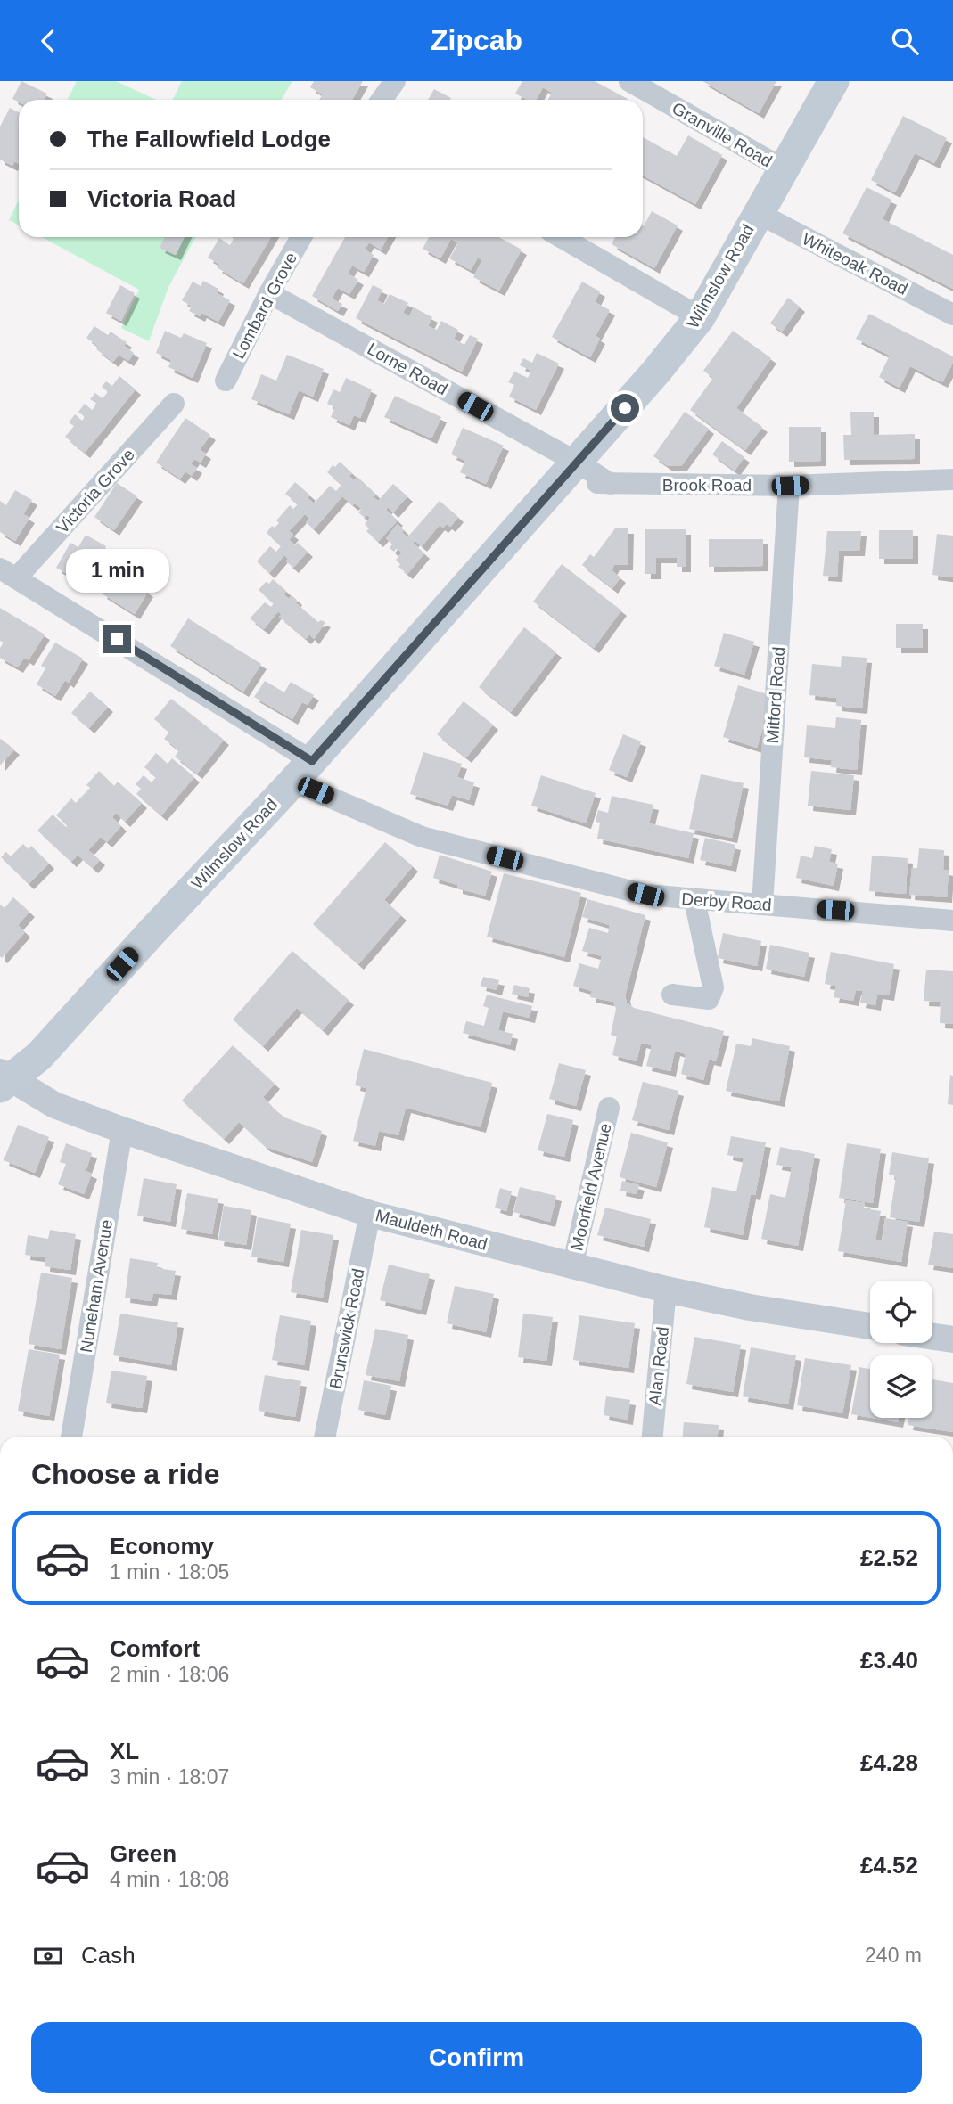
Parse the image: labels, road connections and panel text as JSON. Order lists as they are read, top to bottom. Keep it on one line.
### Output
{"streets":{"main road":["Wilmslow Road"],"street":["Granville Road","Whiteoak Road","Lombard Grove","Lorne Road","Brook Road","Victoria Grove","Mitford Road","Derby Road","Moorfield Avenue","Mauldeth Road","Nuneham Avenue","Brunswick Road","Alan Road"]},"crossings":[["Granville Road","Wilmslow Road"],["Whiteoak Road","Wilmslow Road"],["Wilmslow Road","Lorne Road"],["Wilmslow Road","Brook Road"],["Wilmslow Road","Derby Road"],["Wilmslow Road","Mauldeth Road"],["Lombard Grove","Lorne Road"],["Lorne Road","Brook Road"],["Brook Road","Mitford Road"],["Victoria Grove","Derby Road"],["Mitford Road","Derby Road"],["Moorfield Avenue","Mauldeth Road"],["Mauldeth Road","Nuneham Avenue"],["Mauldeth Road","Brunswick Road"],["Mauldeth Road","Alan Road"]],"page":{"header":"Zipcab","banner":["The Fallowfield Lodge","Victoria Road"],"bubble":"1 min","heading":"Choose a ride","list":[{"name":"Economy","note":"1 min · 18:05","value":"£2.52"},{"name":"Comfort","note":"2 min · 18:06","value":"£3.40"},{"name":"XL","note":"3 min · 18:07","value":"£4.28"},{"name":"Green","note":"4 min · 18:08","value":"£4.52"}],"pay":["Cash","240 m"],"buttons":"Confirm"}}
